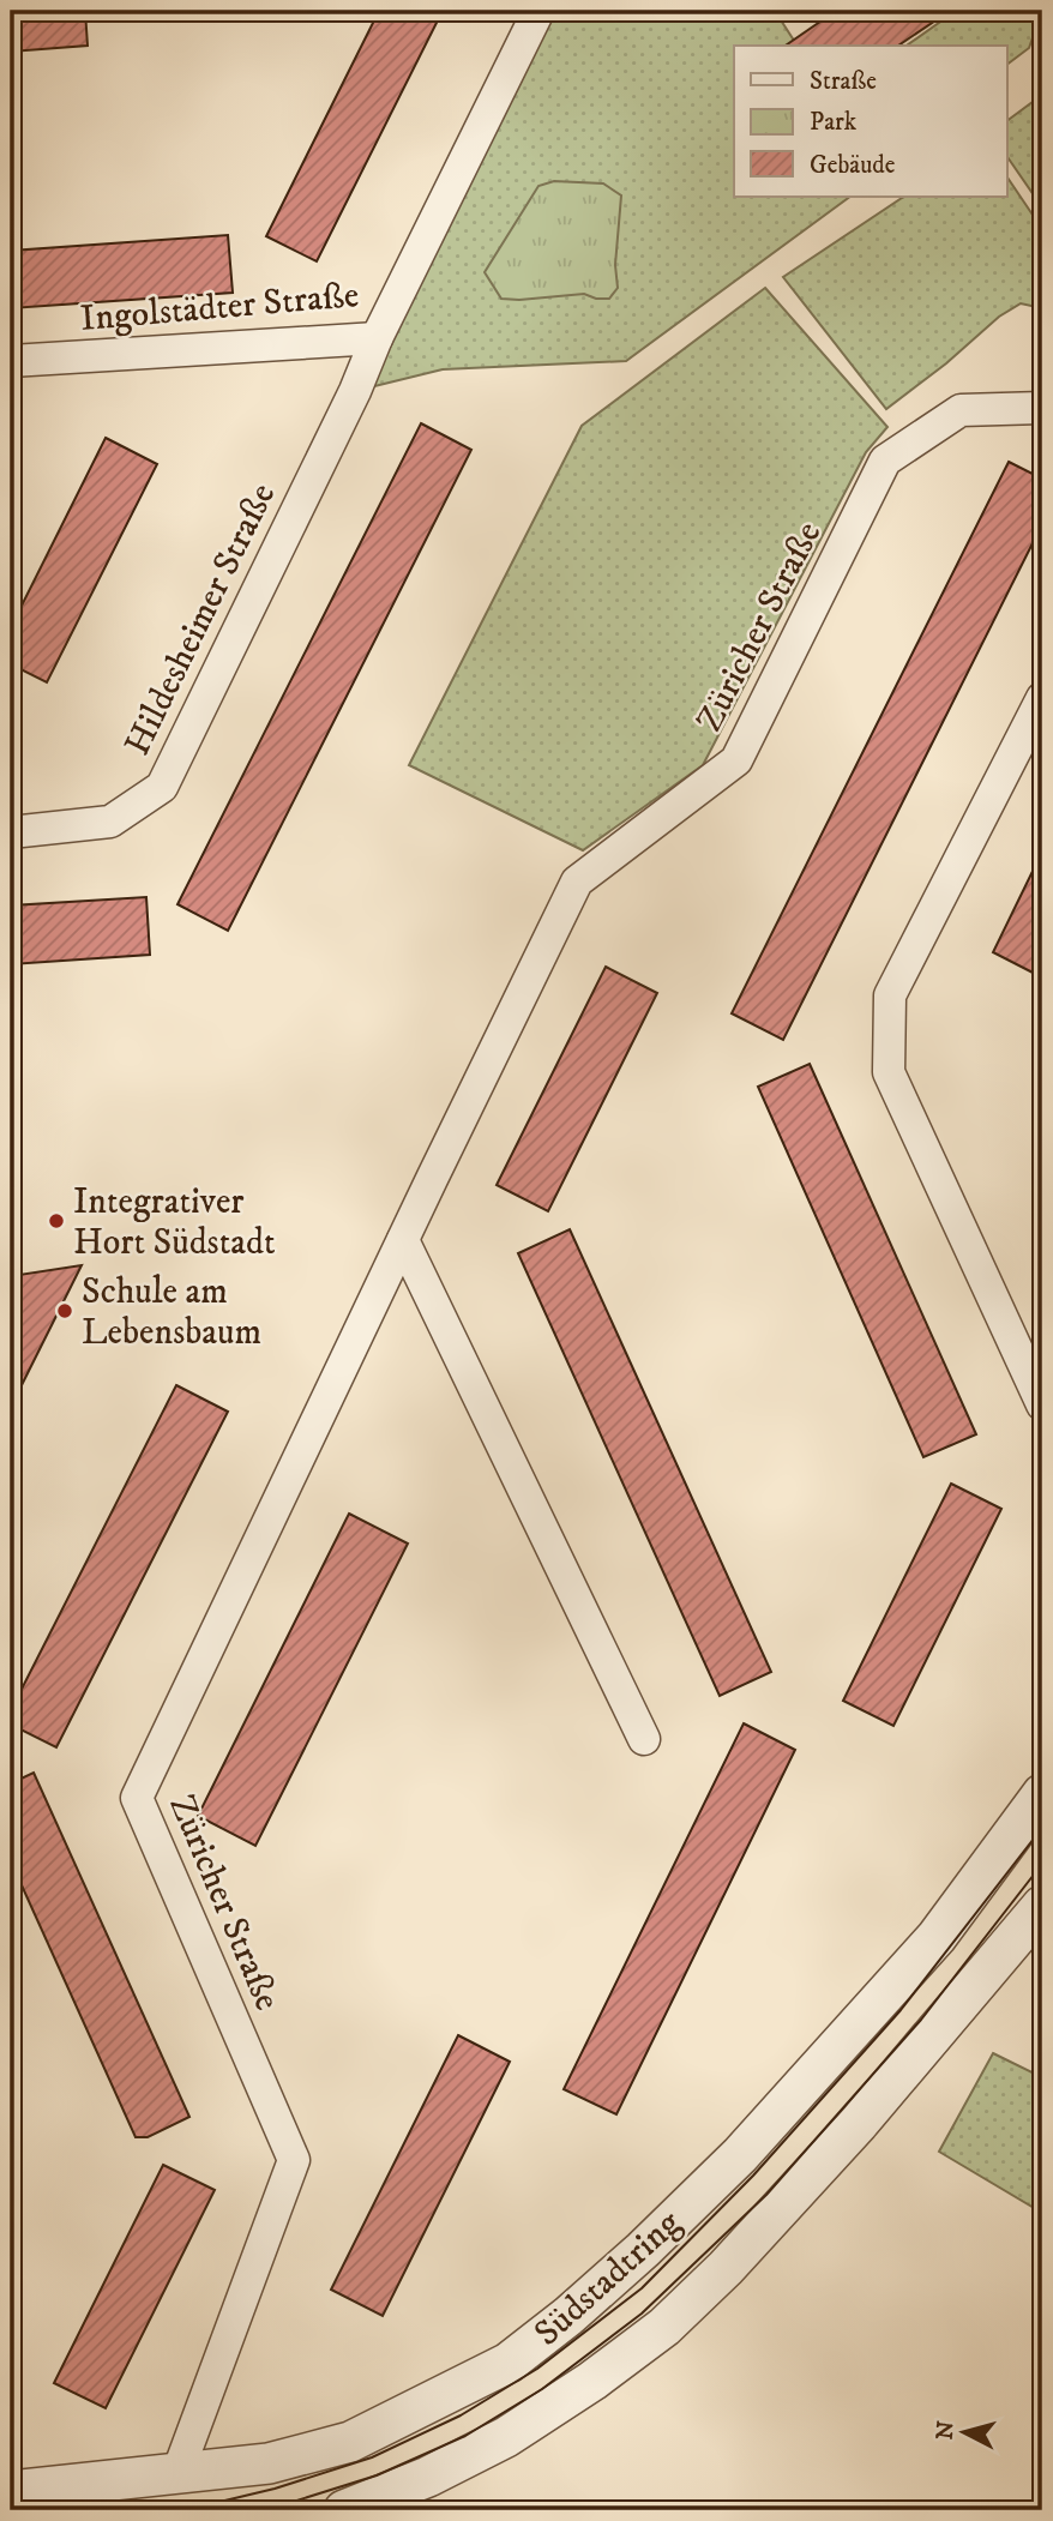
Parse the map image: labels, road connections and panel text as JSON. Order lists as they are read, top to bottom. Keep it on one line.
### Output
{"streets":{"street":["Ingolstädter Straße","Hildesheimer Straße","Züricher Straße","Südstadtring"]},"crossings":[["Ingolstädter Straße","Hildesheimer Straße"],["Züricher Straße","Südstadtring"]],"places":["Integrativer Hort Südstadt","Schule am Lebensbaum"],"legend":["Straße","Park","Gebäude"],"north":"left"}
